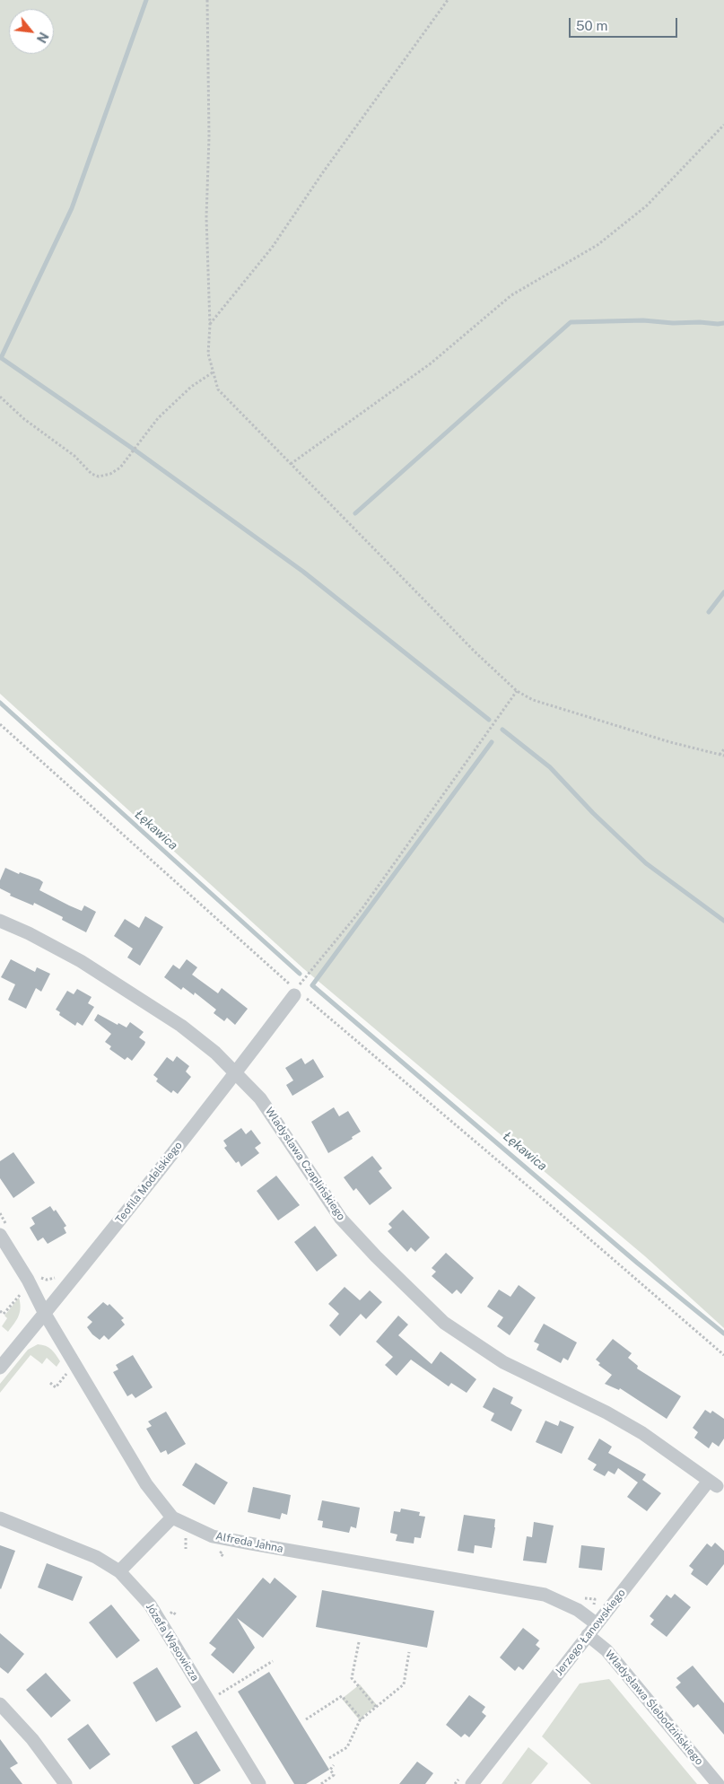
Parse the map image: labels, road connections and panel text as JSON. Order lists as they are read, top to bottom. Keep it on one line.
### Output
{"streets":{"street":["Władysława Czaplińskiego","Teofila Modelskiego","Alfreda Jahna","Jerzego Łanowskiego","Józefa Wąsowicza","Władysława Ślebodzińskiego"]},"crossings":[["Władysława Czaplińskiego","Teofila Modelskiego"],["Władysława Czaplińskiego","Jerzego Łanowskiego"],["Teofila Modelskiego","Alfreda Jahna"],["Alfreda Jahna","Jerzego Łanowskiego"],["Jerzego Łanowskiego","Władysława Ślebodzińskiego"]],"water":["Łękawica"],"scale_bar":"50 m","north":"bottom right"}
